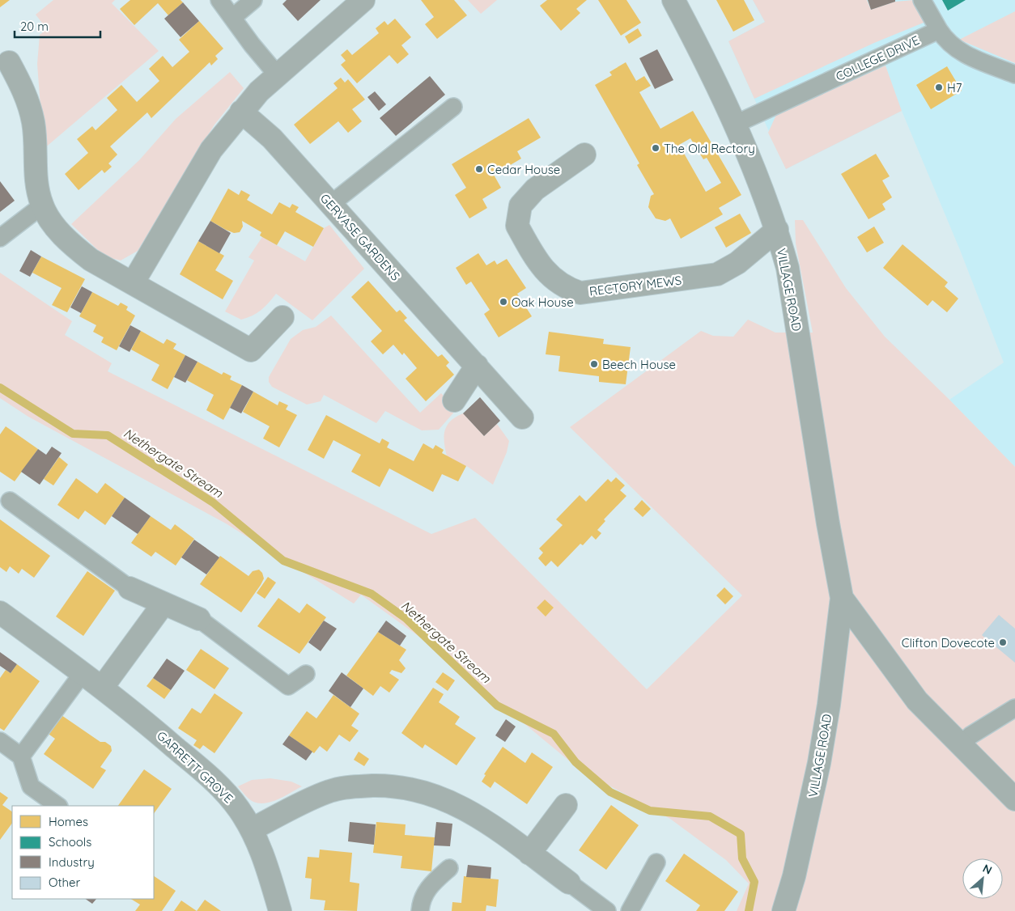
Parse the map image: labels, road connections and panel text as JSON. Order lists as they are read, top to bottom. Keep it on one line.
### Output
{"streets":{"street":["GERVASE GARDENS","RECTORY MEWS","VILLAGE ROAD","GARRETT GROVE"],"lane":["COLLEGE DRIVE"]},"crossings":[["COLLEGE DRIVE","VILLAGE ROAD"],["RECTORY MEWS","VILLAGE ROAD"]],"water":["Nethergate Stream"],"places":["H7","The Old Rectory","Cedar House","Oak House","Beech House","Clifton Dovecote"],"legend":["Homes","Schools","Industry","Other"],"scale_bar":"20 m","north":"top right"}
